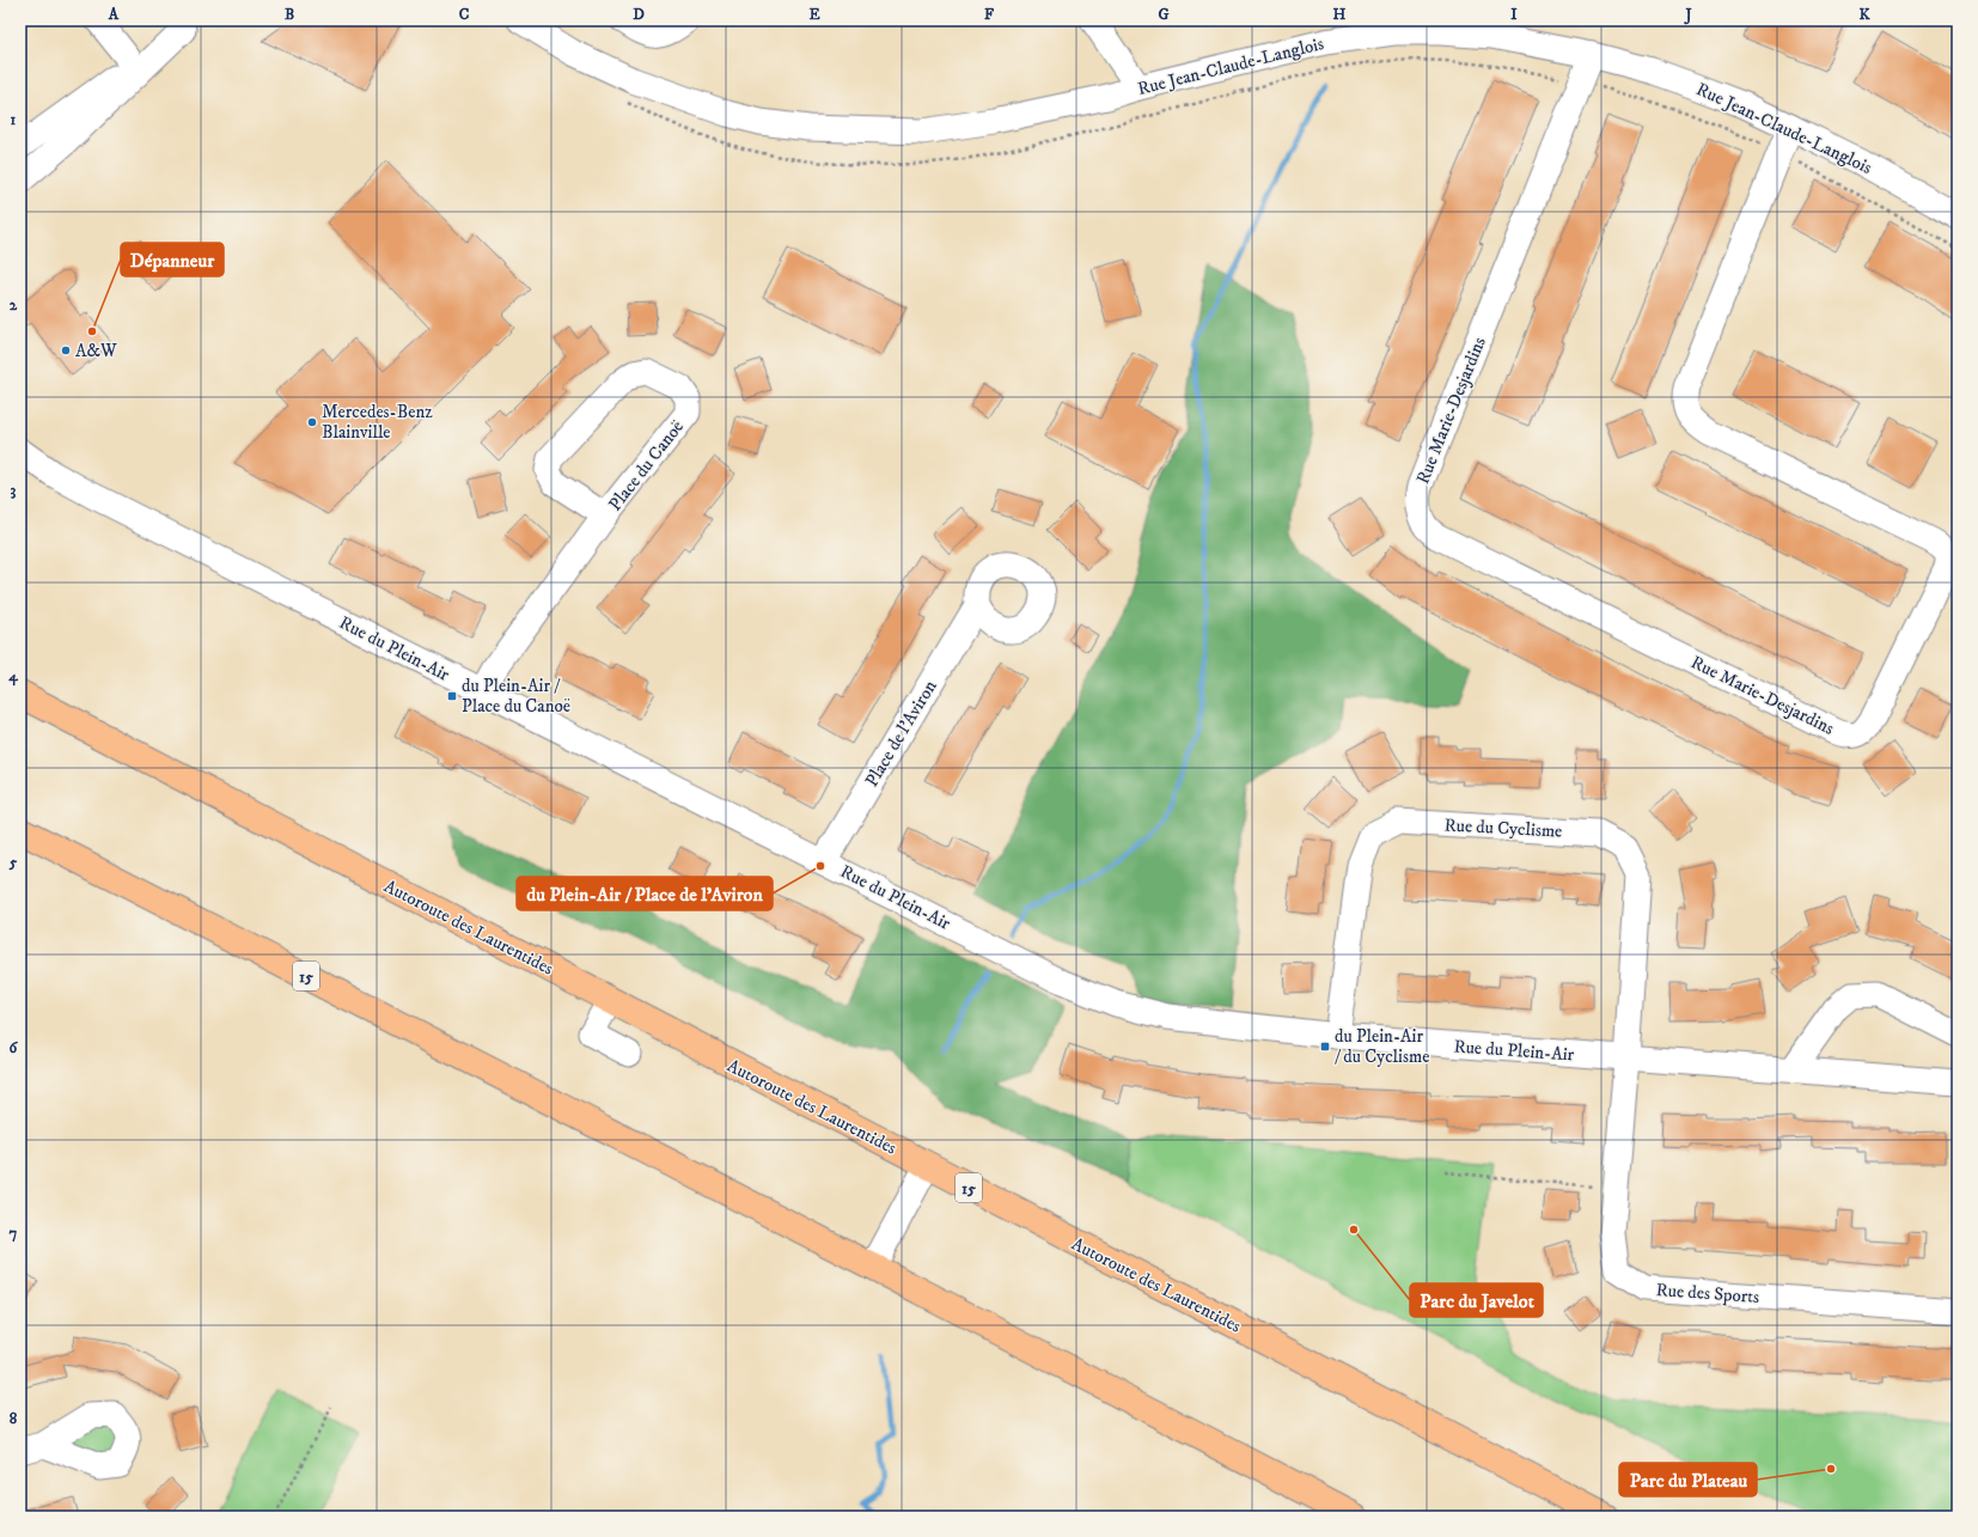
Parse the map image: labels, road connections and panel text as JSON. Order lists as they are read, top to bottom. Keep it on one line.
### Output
{"streets":{"highway":["Autoroute des Laurentides","15"],"street":["Rue Jean-Claude-Langlois","Rue Marie-Desjardins","Place du Canoë","Rue du Plein-Air","Place de l'Aviron","Rue du Cyclisme","Rue des Sports"]},"crossings":[["Rue Jean-Claude-Langlois","Rue Marie-Desjardins"],["Place du Canoë","Rue du Plein-Air"],["Rue du Plein-Air","Place de l'Aviron"],["Rue du Plein-Air","Rue du Cyclisme"],["Rue du Plein-Air","Rue des Sports"],["Rue du Cyclisme","Rue des Sports"]],"places":{"other":["Dépanneur","A&W","Mercedes-Benz Blainville","du Plein-Air / Place de l'Aviron","Parc du Javelot","Parc du Plateau"],"transit":["du Plein-Air / Place du Canoë","du Plein-Air / du Cyclisme"]},"grid":{"columns":["A","B","C","D","E","F","G","H","I","J","K"],"rows":["1","2","3","4","5","6","7","8"]}}
